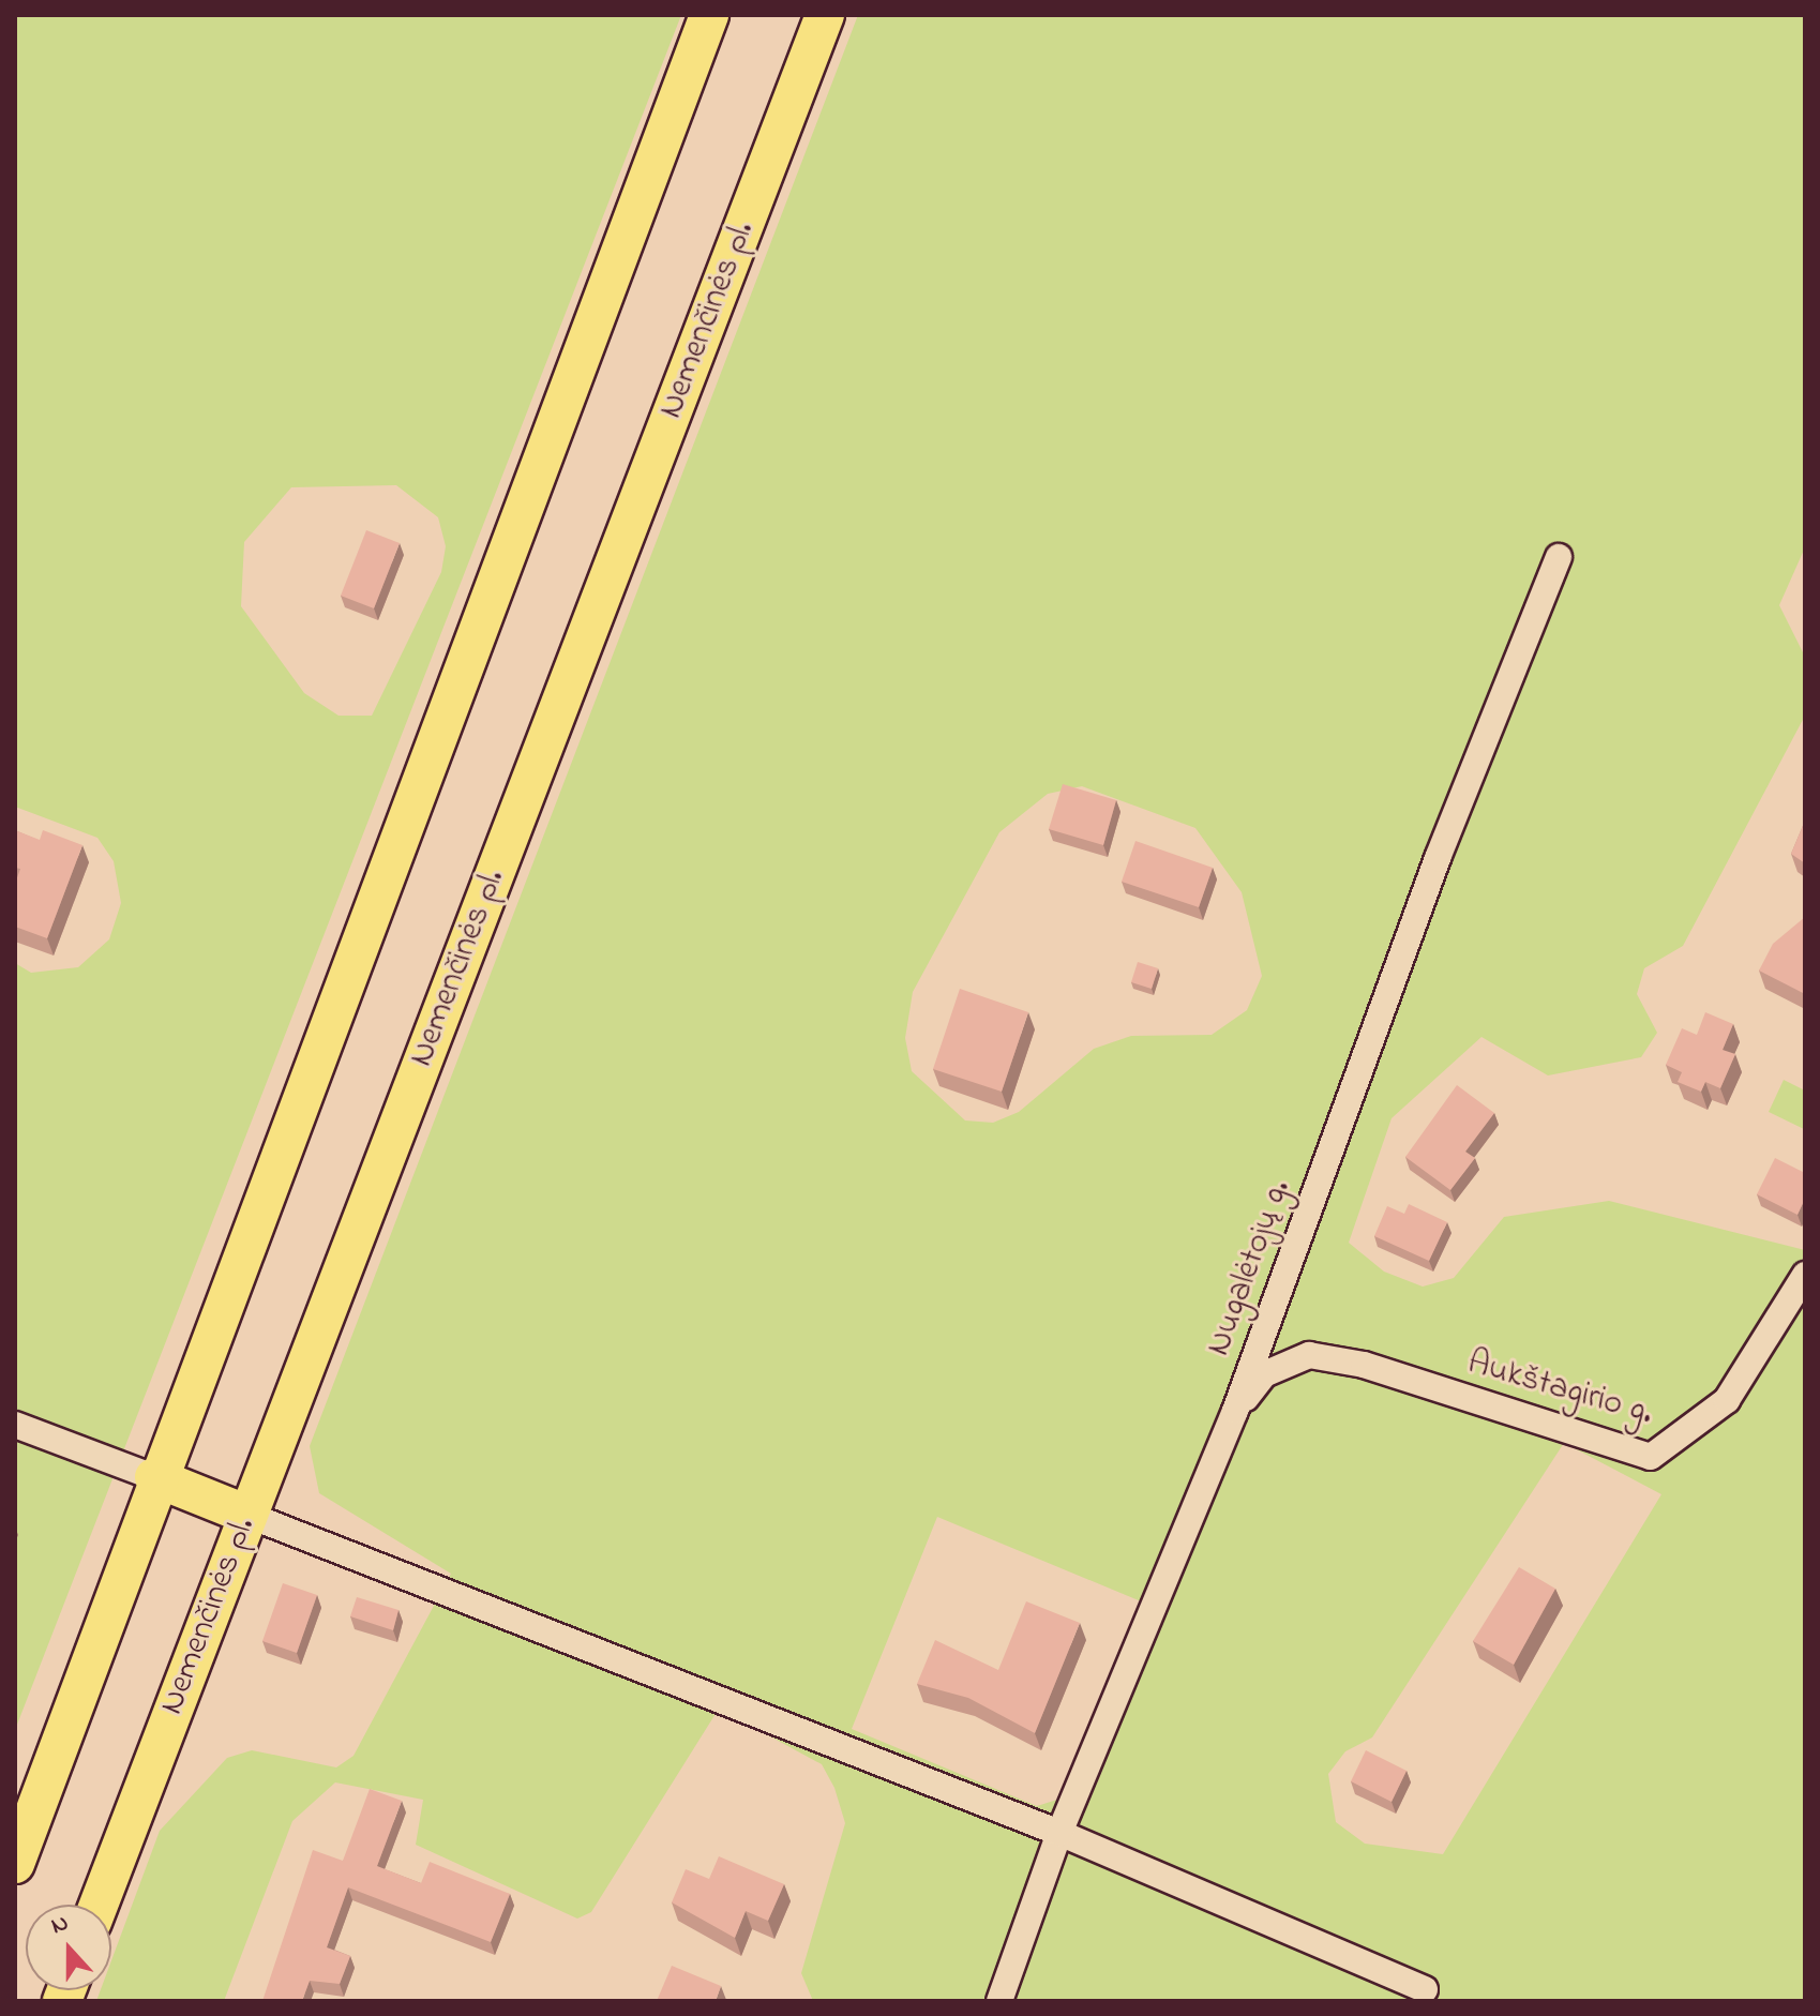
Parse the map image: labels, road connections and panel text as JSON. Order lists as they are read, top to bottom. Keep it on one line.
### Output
{"streets":{"main road":["Nemenčinės pl."],"street":["Nugalėtojų g.","Aukštagirio g."]},"crossings":[["Nugalėtojų g.","Aukštagirio g."]],"north":"top"}
